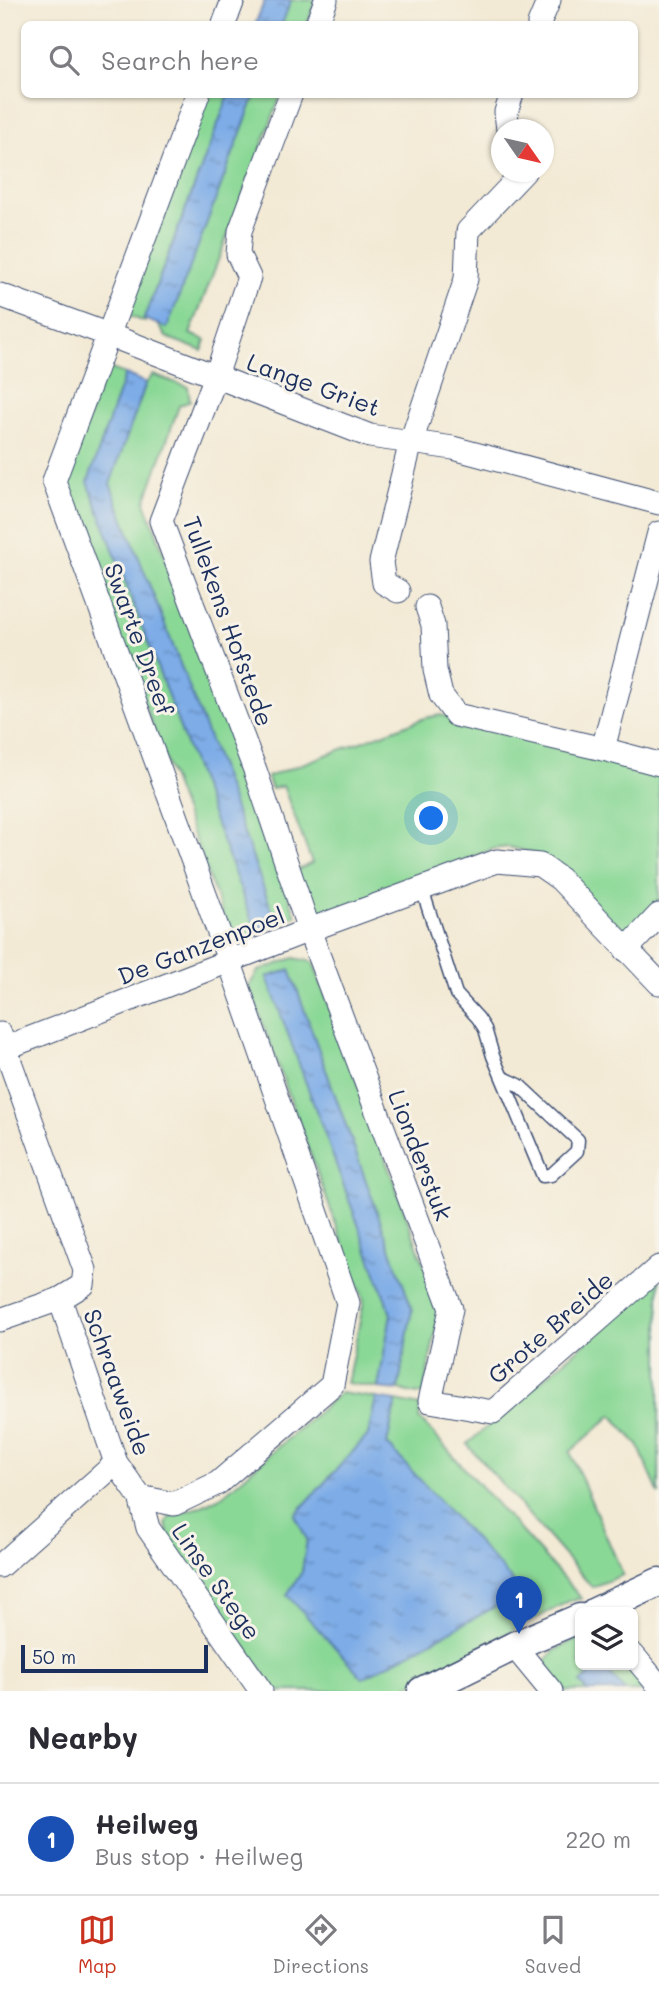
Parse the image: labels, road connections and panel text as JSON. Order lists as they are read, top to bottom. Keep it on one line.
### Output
{"streets":{"street":["Lange Griet","Tullekens Hofstede","Swarte Dreef","De Ganzenpoel","Lionderstuk","Grote Breide","Schraaweide","Linse Stege"]},"crossings":[["Lange Griet","Tullekens Hofstede"],["Lange Griet","Swarte Dreef"],["Tullekens Hofstede","De Ganzenpoel"],["Tullekens Hofstede","Lionderstuk"],["Swarte Dreef","De Ganzenpoel"],["De Ganzenpoel","Lionderstuk"],["De Ganzenpoel","Schraaweide"],["Lionderstuk","Grote Breide"],["Schraaweide","Linse Stege"]],"scale_bar":"50 m","north":"bottom right","page":{"search":"Search here","pins":"1","scale":"50 m","heading":"Nearby","list":[{"mark":"1","name":"Heilweg","note":"Bus stop · Heilweg","value":"220 m"}],"nav":["Map","Directions","Saved"]}}
